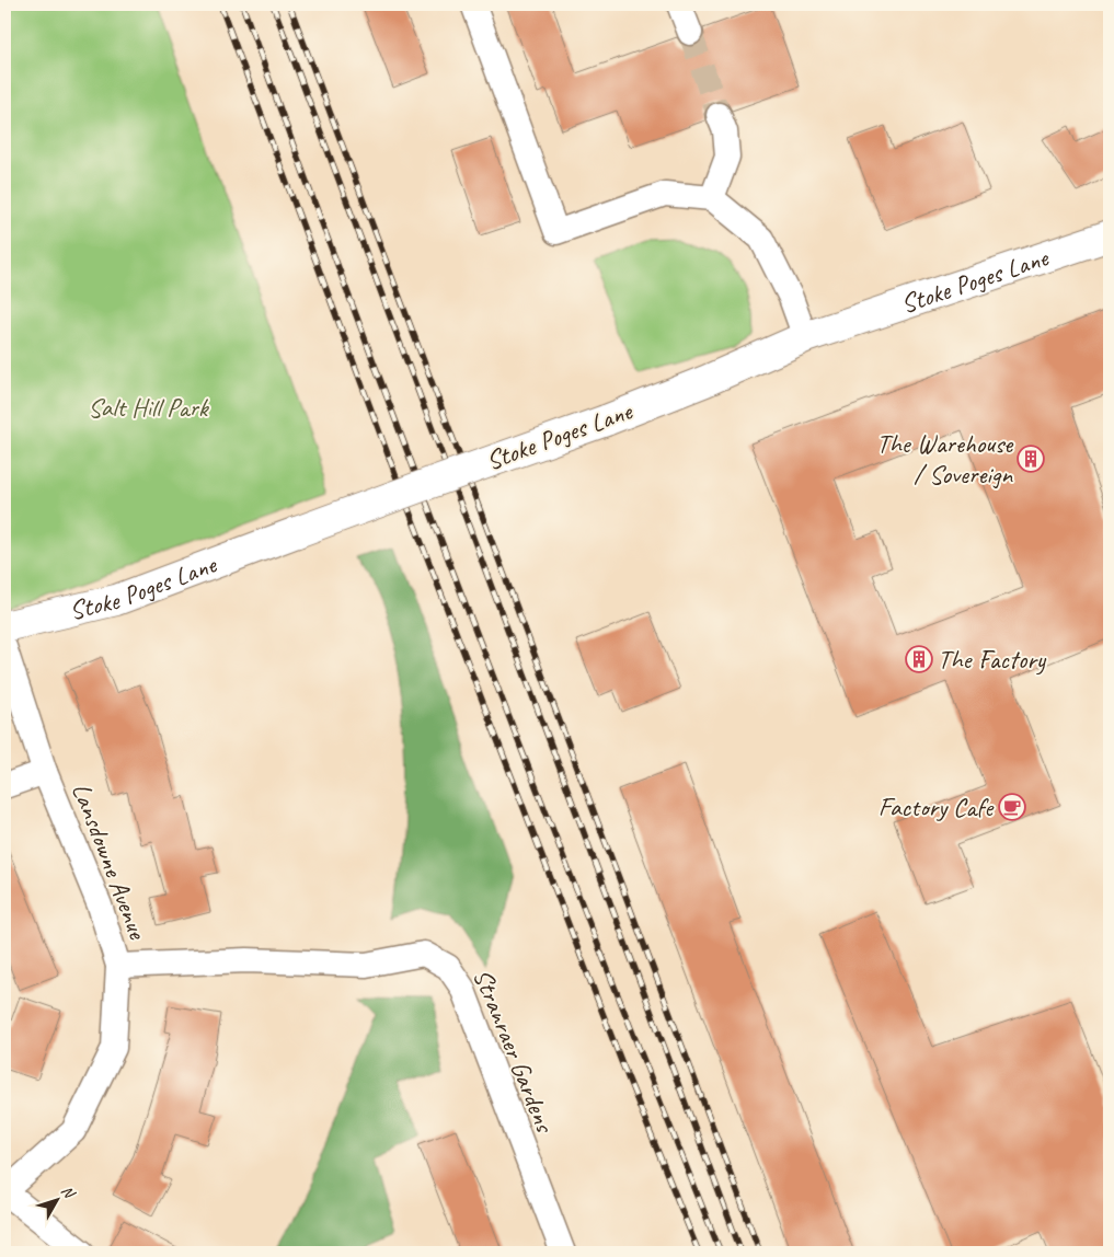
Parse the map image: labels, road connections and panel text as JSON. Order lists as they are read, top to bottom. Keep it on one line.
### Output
{"streets":{"street":["Stoke Poges Lane","Lansdowne Avenue","Stranraer Gardens"]},"crossings":[["Lansdowne Avenue","Stranraer Gardens"]],"parks":["Salt Hill Park"],"places":{"building":["The Warehouse / Sovereign","The Factory"],"cafe":["Factory Cafe"]},"north":"top right"}
